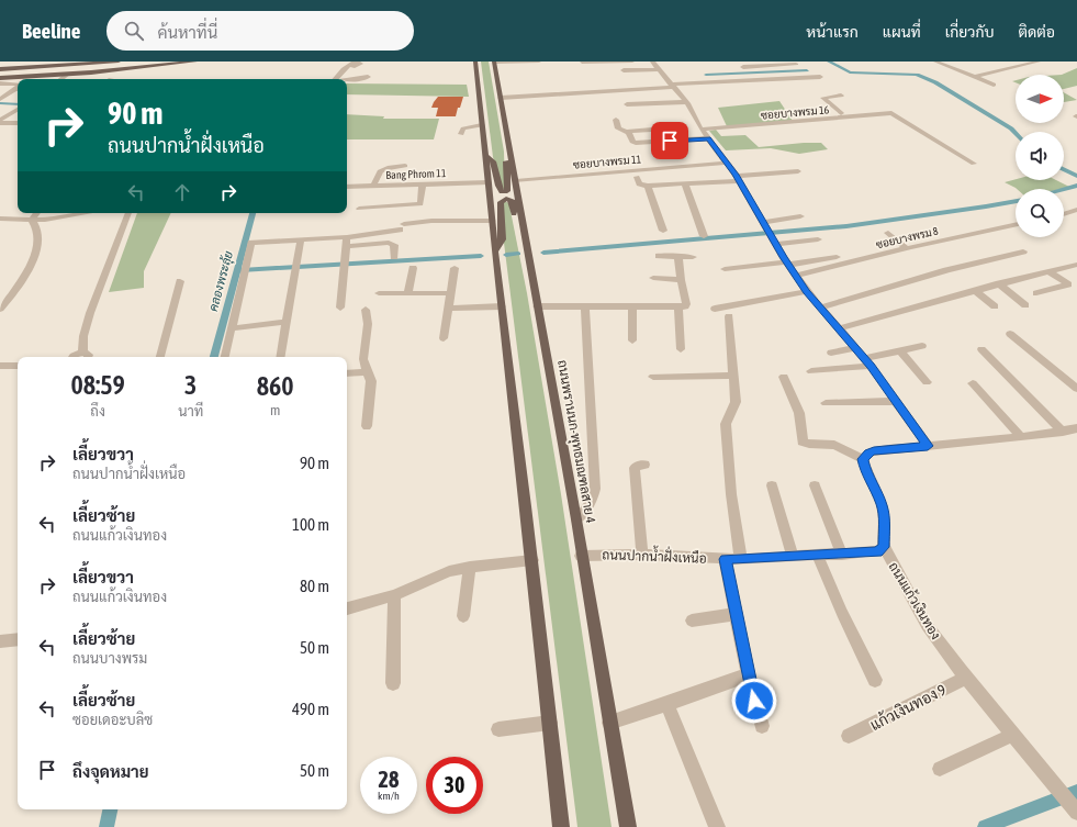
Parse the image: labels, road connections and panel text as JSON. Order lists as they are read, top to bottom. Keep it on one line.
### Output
{"streets":{"main road":["ถนนพรานนก-พุทธมณฑลสาย 4"],"street":["ซอยบางพรม 16","ซอยบางพรม 11","Bang Phrom 11","ซอยบางพรม 8","ถนนปากน้ำฝั่งเหนือ","ถนนแก้วเงินทอง","แก้วเงินทอง 9"]},"crossings":[["ซอยบางพรม 11","ถนนพรานนก-พุทธมณฑลสาย 4"],["ถนนพรานนก-พุทธมณฑลสาย 4","ถนนปากน้ำฝั่งเหนือ"],["ถนนปากน้ำฝั่งเหนือ","ถนนแก้วเงินทอง"],["ถนนแก้วเงินทอง","แก้วเงินทอง 9"]],"water":["คลองพระลุ้ย"],"north":"right","page":{"header":"Beeline","search":"ค้นหาที่นี่","nav":["หน้าแรก","แผนที่","เกี่ยวกับ","ติดต่อ"],"turn":["90 m","ถนนปากน้ำฝั่งเหนือ"],"eta":["08:59","ถึง","3","นาที","860","m"],"list":[{"name":"เลี้ยวขวา","note":"ถนนปากน้ำฝั่งเหนือ","value":"90 m"},{"name":"เลี้ยวซ้าย","note":"ถนนแก้วเงินทอง","value":"100 m"},{"name":"เลี้ยวขวา","note":"ถนนแก้วเงินทอง","value":"80 m"},{"name":"เลี้ยวซ้าย","note":"ถนนบางพรม","value":"50 m"},{"name":"เลี้ยวซ้าย","note":"ซอยเดอะบลิซ","value":"490 m"},{"name":"ถึงจุดหมาย","value":"50 m"}],"speed":"28 km/h","limit":"30"}}
